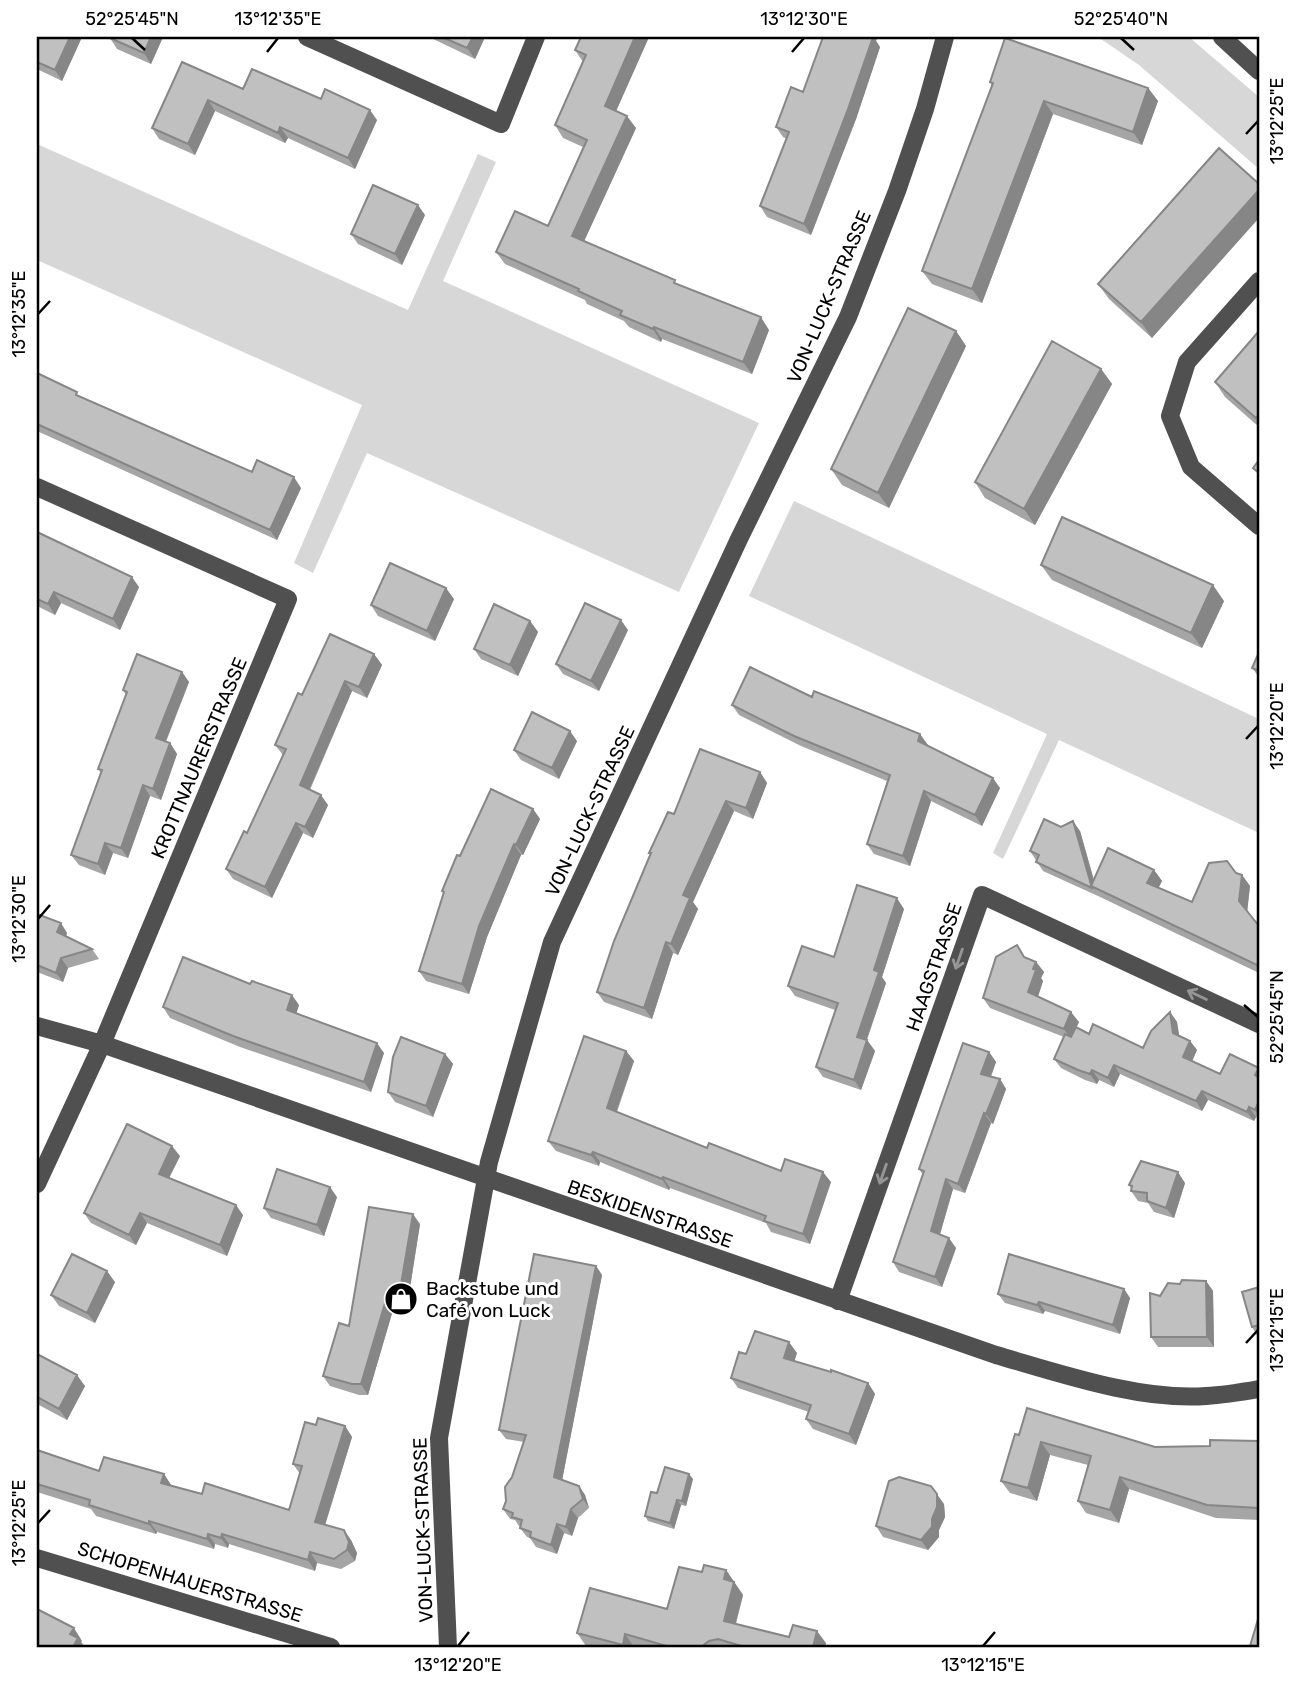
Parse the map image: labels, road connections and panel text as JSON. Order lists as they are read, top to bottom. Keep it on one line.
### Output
{"streets":{"street":["VON-LUCK-STRASSE","KROTTNAURERSTRASSE","HAAGSTRASSE","BESKIDENSTRASSE","SCHOPENHAUERSTRASSE"]},"crossings":[["VON-LUCK-STRASSE","BESKIDENSTRASSE"],["KROTTNAURERSTRASSE","BESKIDENSTRASSE"],["HAAGSTRASSE","BESKIDENSTRASSE"]],"places":{"shop":["Backstube und Café von Luck"]},"coordinates":["52°25'45\"N","13°12'35\"E","13°12'30\"E","52°25'40\"N","13°12'25\"E","13°12'20\"E","13°12'15\"E"]}
